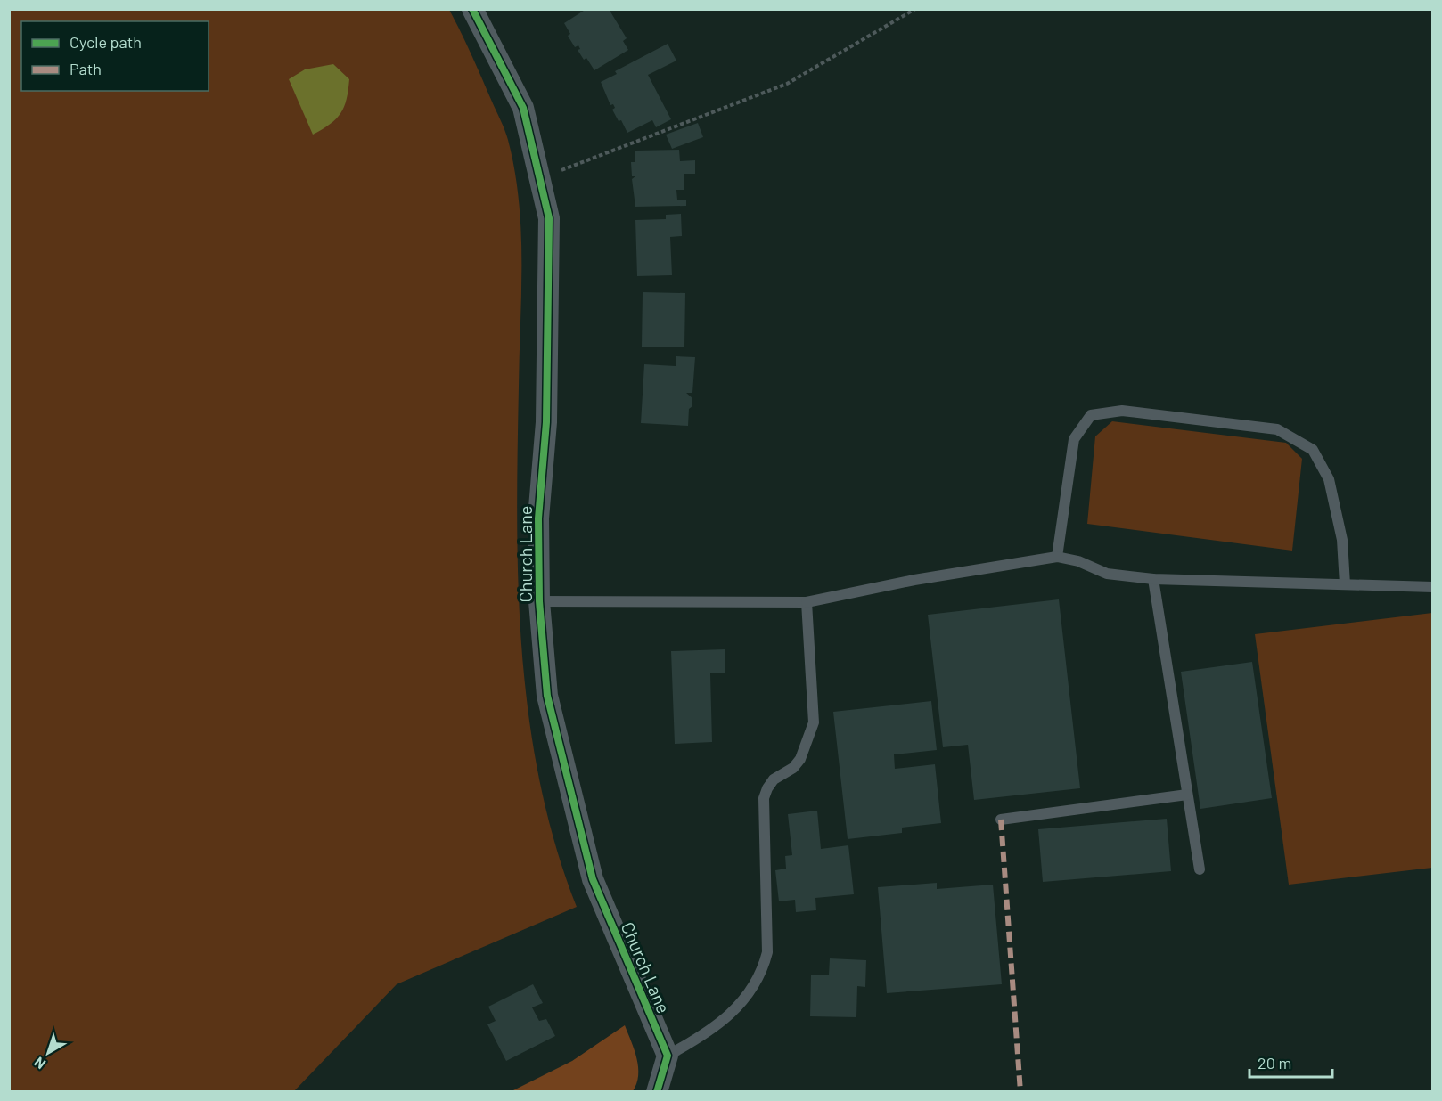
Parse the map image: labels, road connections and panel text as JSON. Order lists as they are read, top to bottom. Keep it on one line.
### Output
{"streets":{"street":["Church Lane"]},"legend":["Cycle path","Path"],"scale_bar":"20 m","north":"bottom left"}
